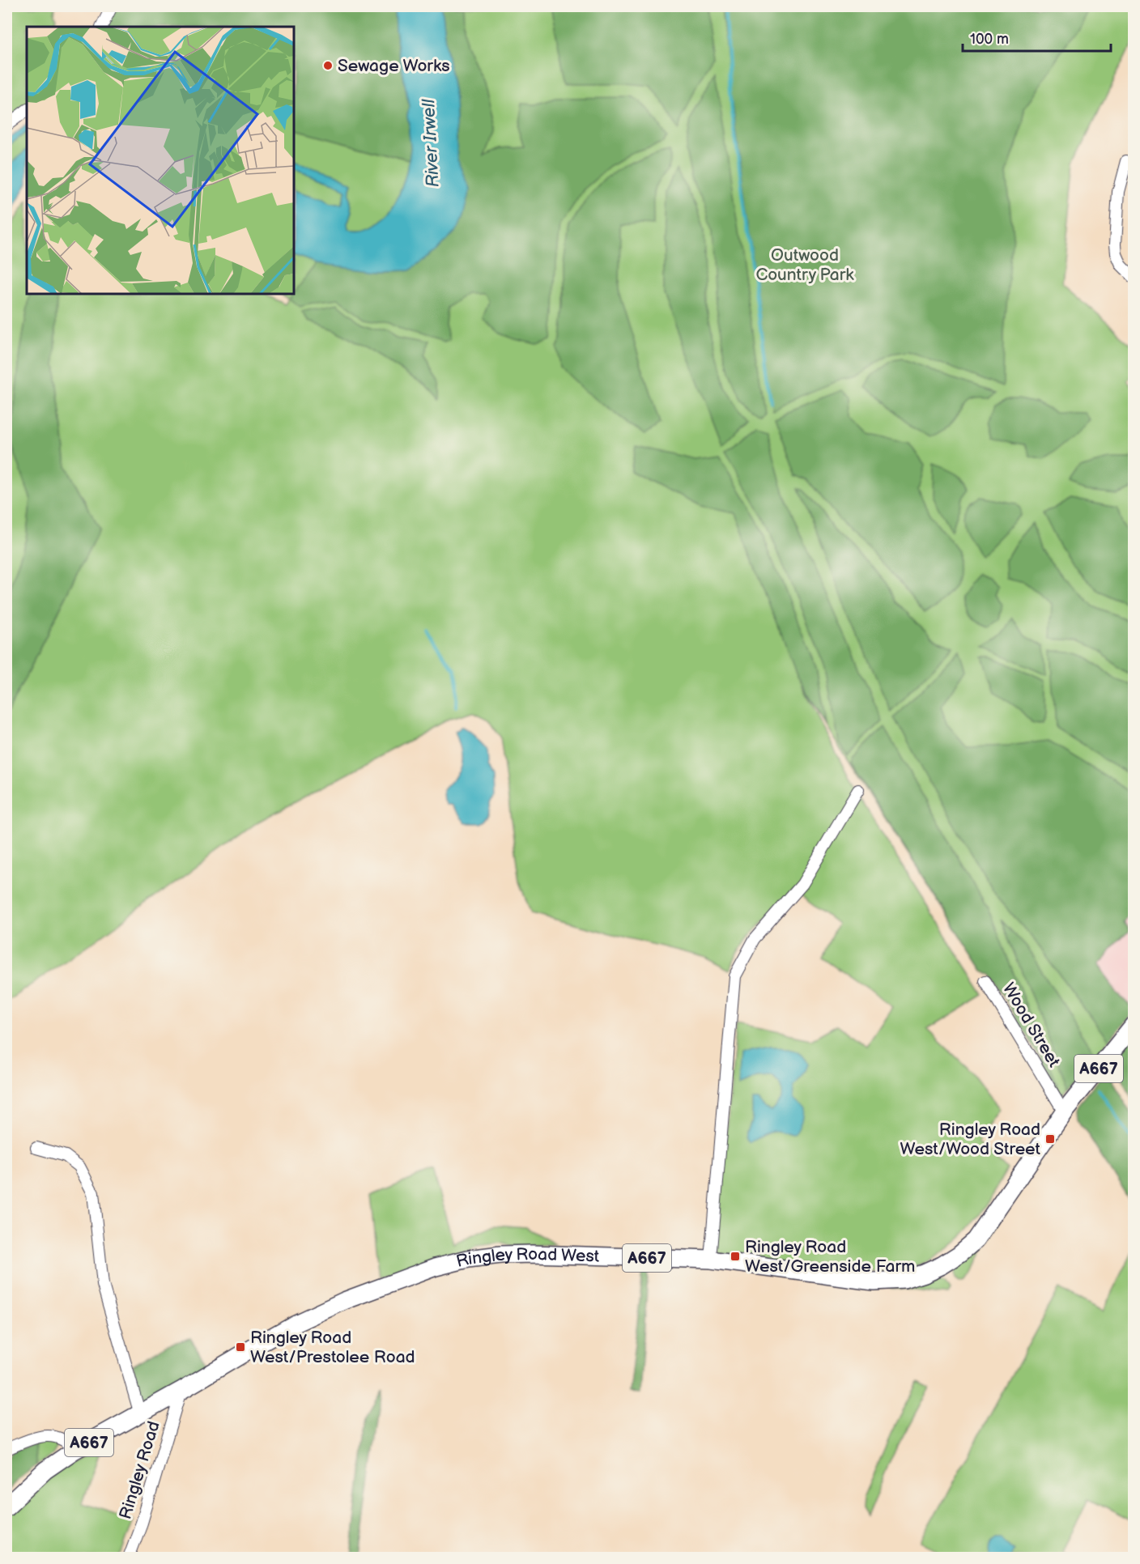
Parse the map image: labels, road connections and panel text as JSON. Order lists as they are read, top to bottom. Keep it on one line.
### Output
{"streets":{"main road":["A667","Ringley Road West"],"street":["Wood Street","Ringley Road"]},"crossings":[["Wood Street","Ringley Road West"],["A667","Ringley Road West"],["A667","Ringley Road"],["Ringley Road West","Ringley Road"]],"water":["River Irwell"],"parks":["Outwood Country Park"],"places":{"other":["Sewage Works"],"transit":["Ringley Road West/Wood Street","Ringley Road West/Greenside Farm","Ringley Road West/Prestolee Road"]},"scale_bar":"100 m"}
